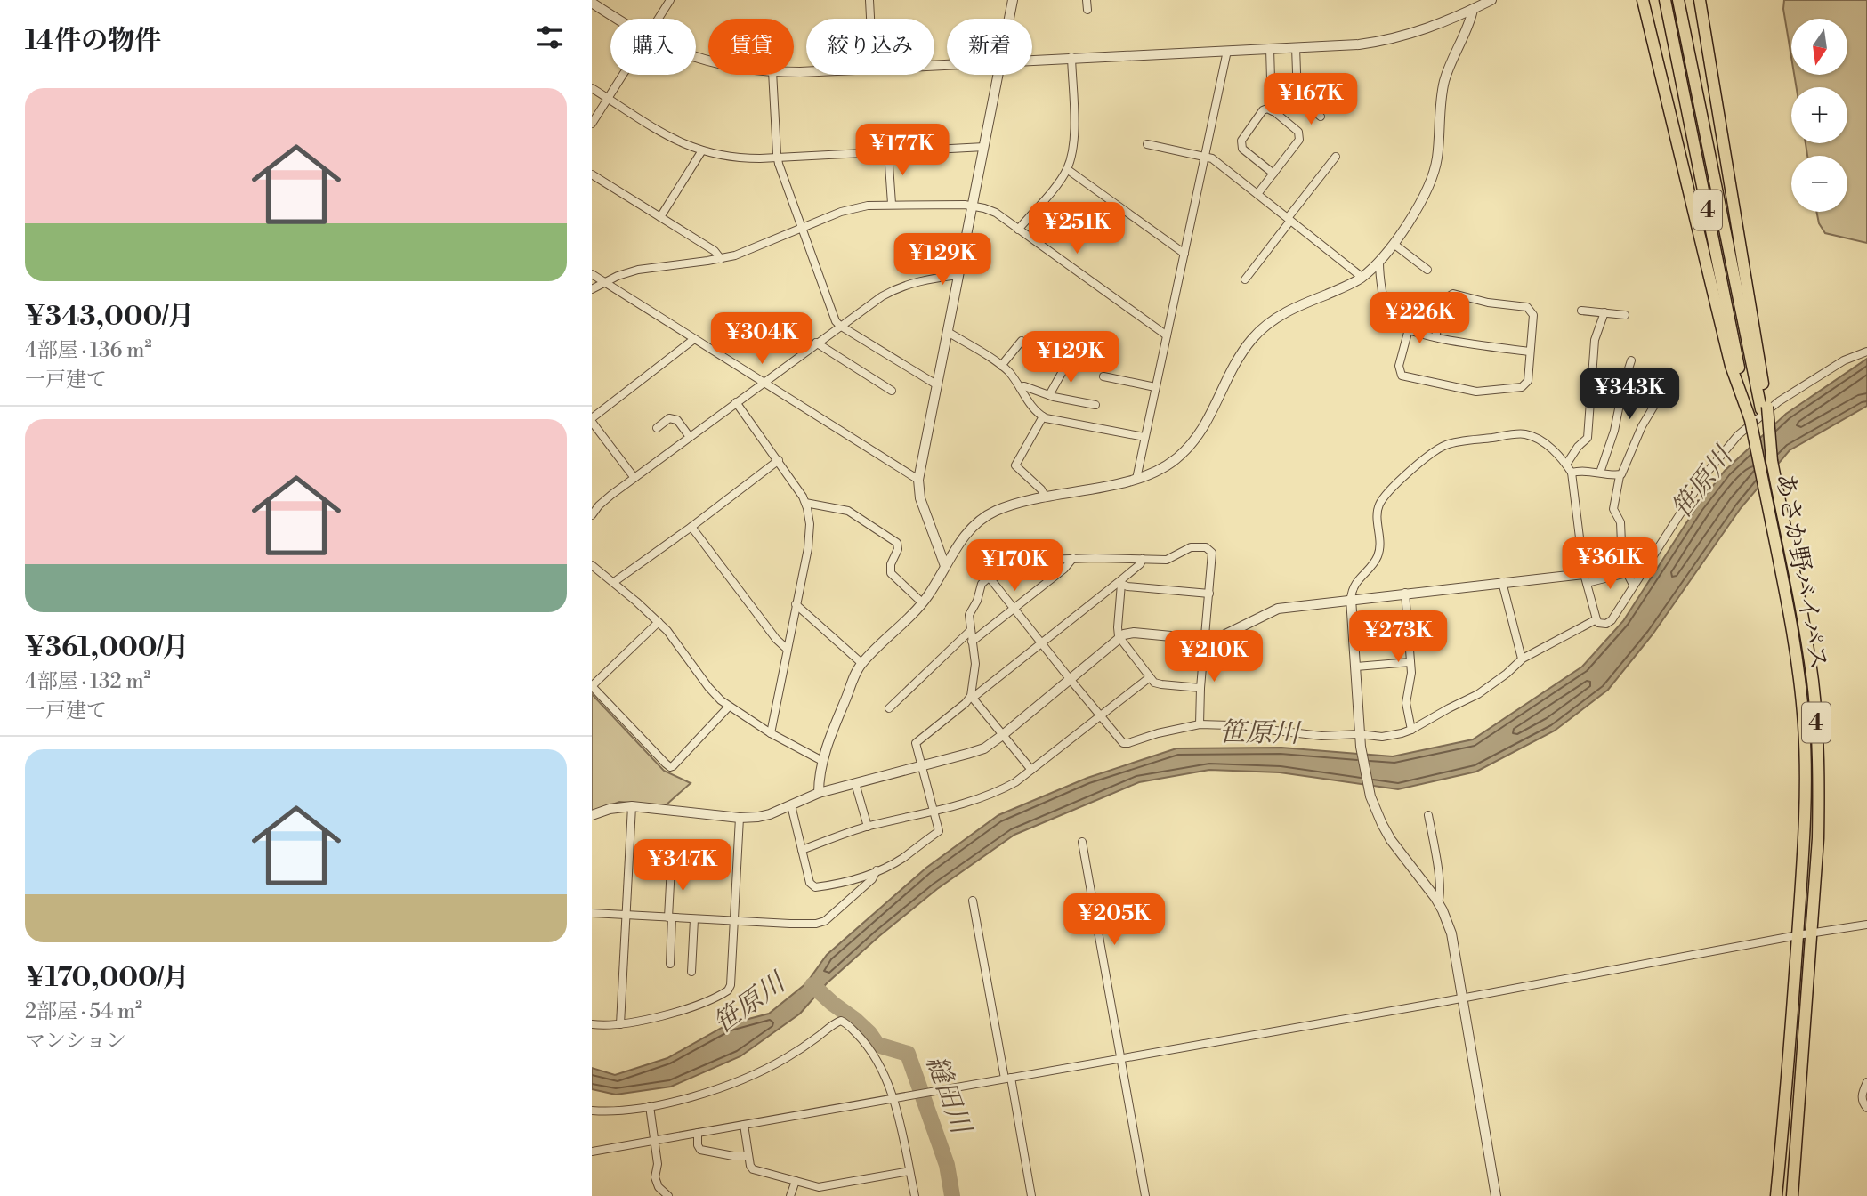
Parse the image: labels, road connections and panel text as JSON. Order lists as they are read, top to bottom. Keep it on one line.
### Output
{"streets":{"highway":["4","あさか野バイパス"]},"water":["笹原川","縫田川"],"north":"bottom","page":{"heading":"14件の物件","map_buttons":["+","−"],"chip":["購入","賃貸","絞り込み","新着"],"price":["¥167K","¥177K","¥251K","¥129K","¥226K","¥304K","¥129K","¥343K","¥361K","¥170K","¥273K","¥210K","¥347K","¥205K"],"list":[{"name":"¥343,000/月","note":"4部屋 · 136 m² · 一戸建て"},{"name":"¥361,000/月","note":"4部屋 · 132 m² · 一戸建て"},{"name":"¥170,000/月","note":"2部屋 · 54 m² · マンション"}]}}
